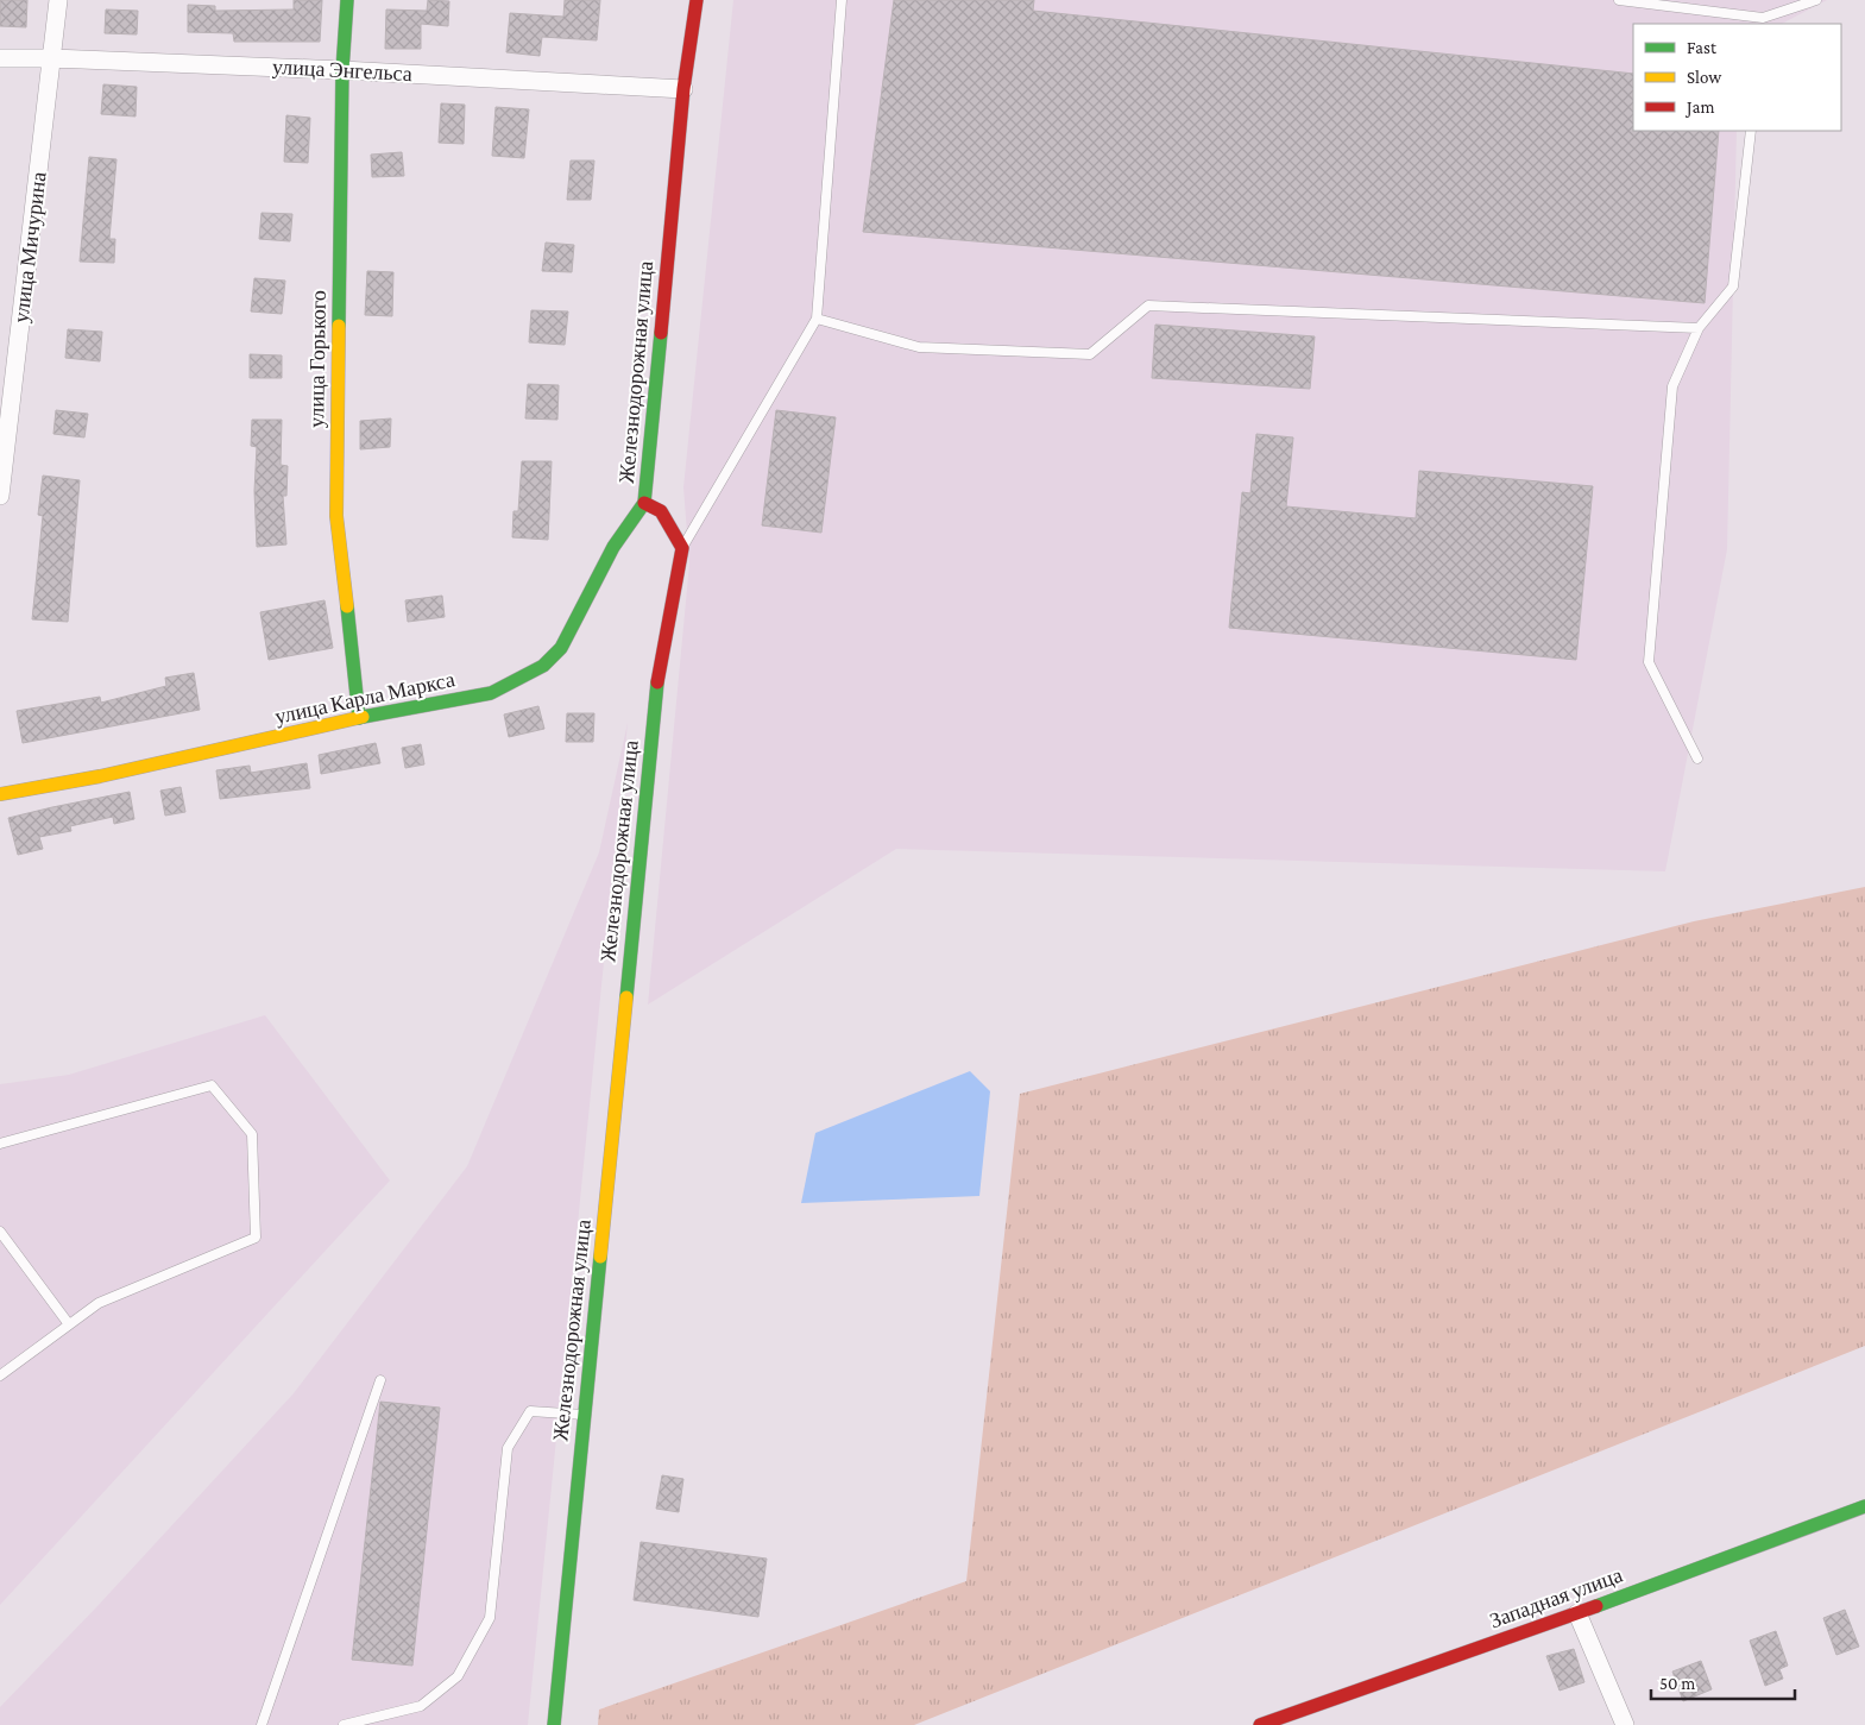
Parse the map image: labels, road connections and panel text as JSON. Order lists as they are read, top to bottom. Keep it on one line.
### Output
{"streets":{"street":["улица Энгельса","улица Мичурина","улица Горького","Железнодорожная улица","улица Карла Маркса","Западная улица"]},"crossings":[["улица Энгельса","улица Мичурина"],["улица Энгельса","улица Горького"],["улица Энгельса","Железнодорожная улица"],["улица Горького","улица Карла Маркса"],["Железнодорожная улица","улица Карла Маркса"]],"legend":["Fast","Slow","Jam"],"scale_bar":"50 m"}
